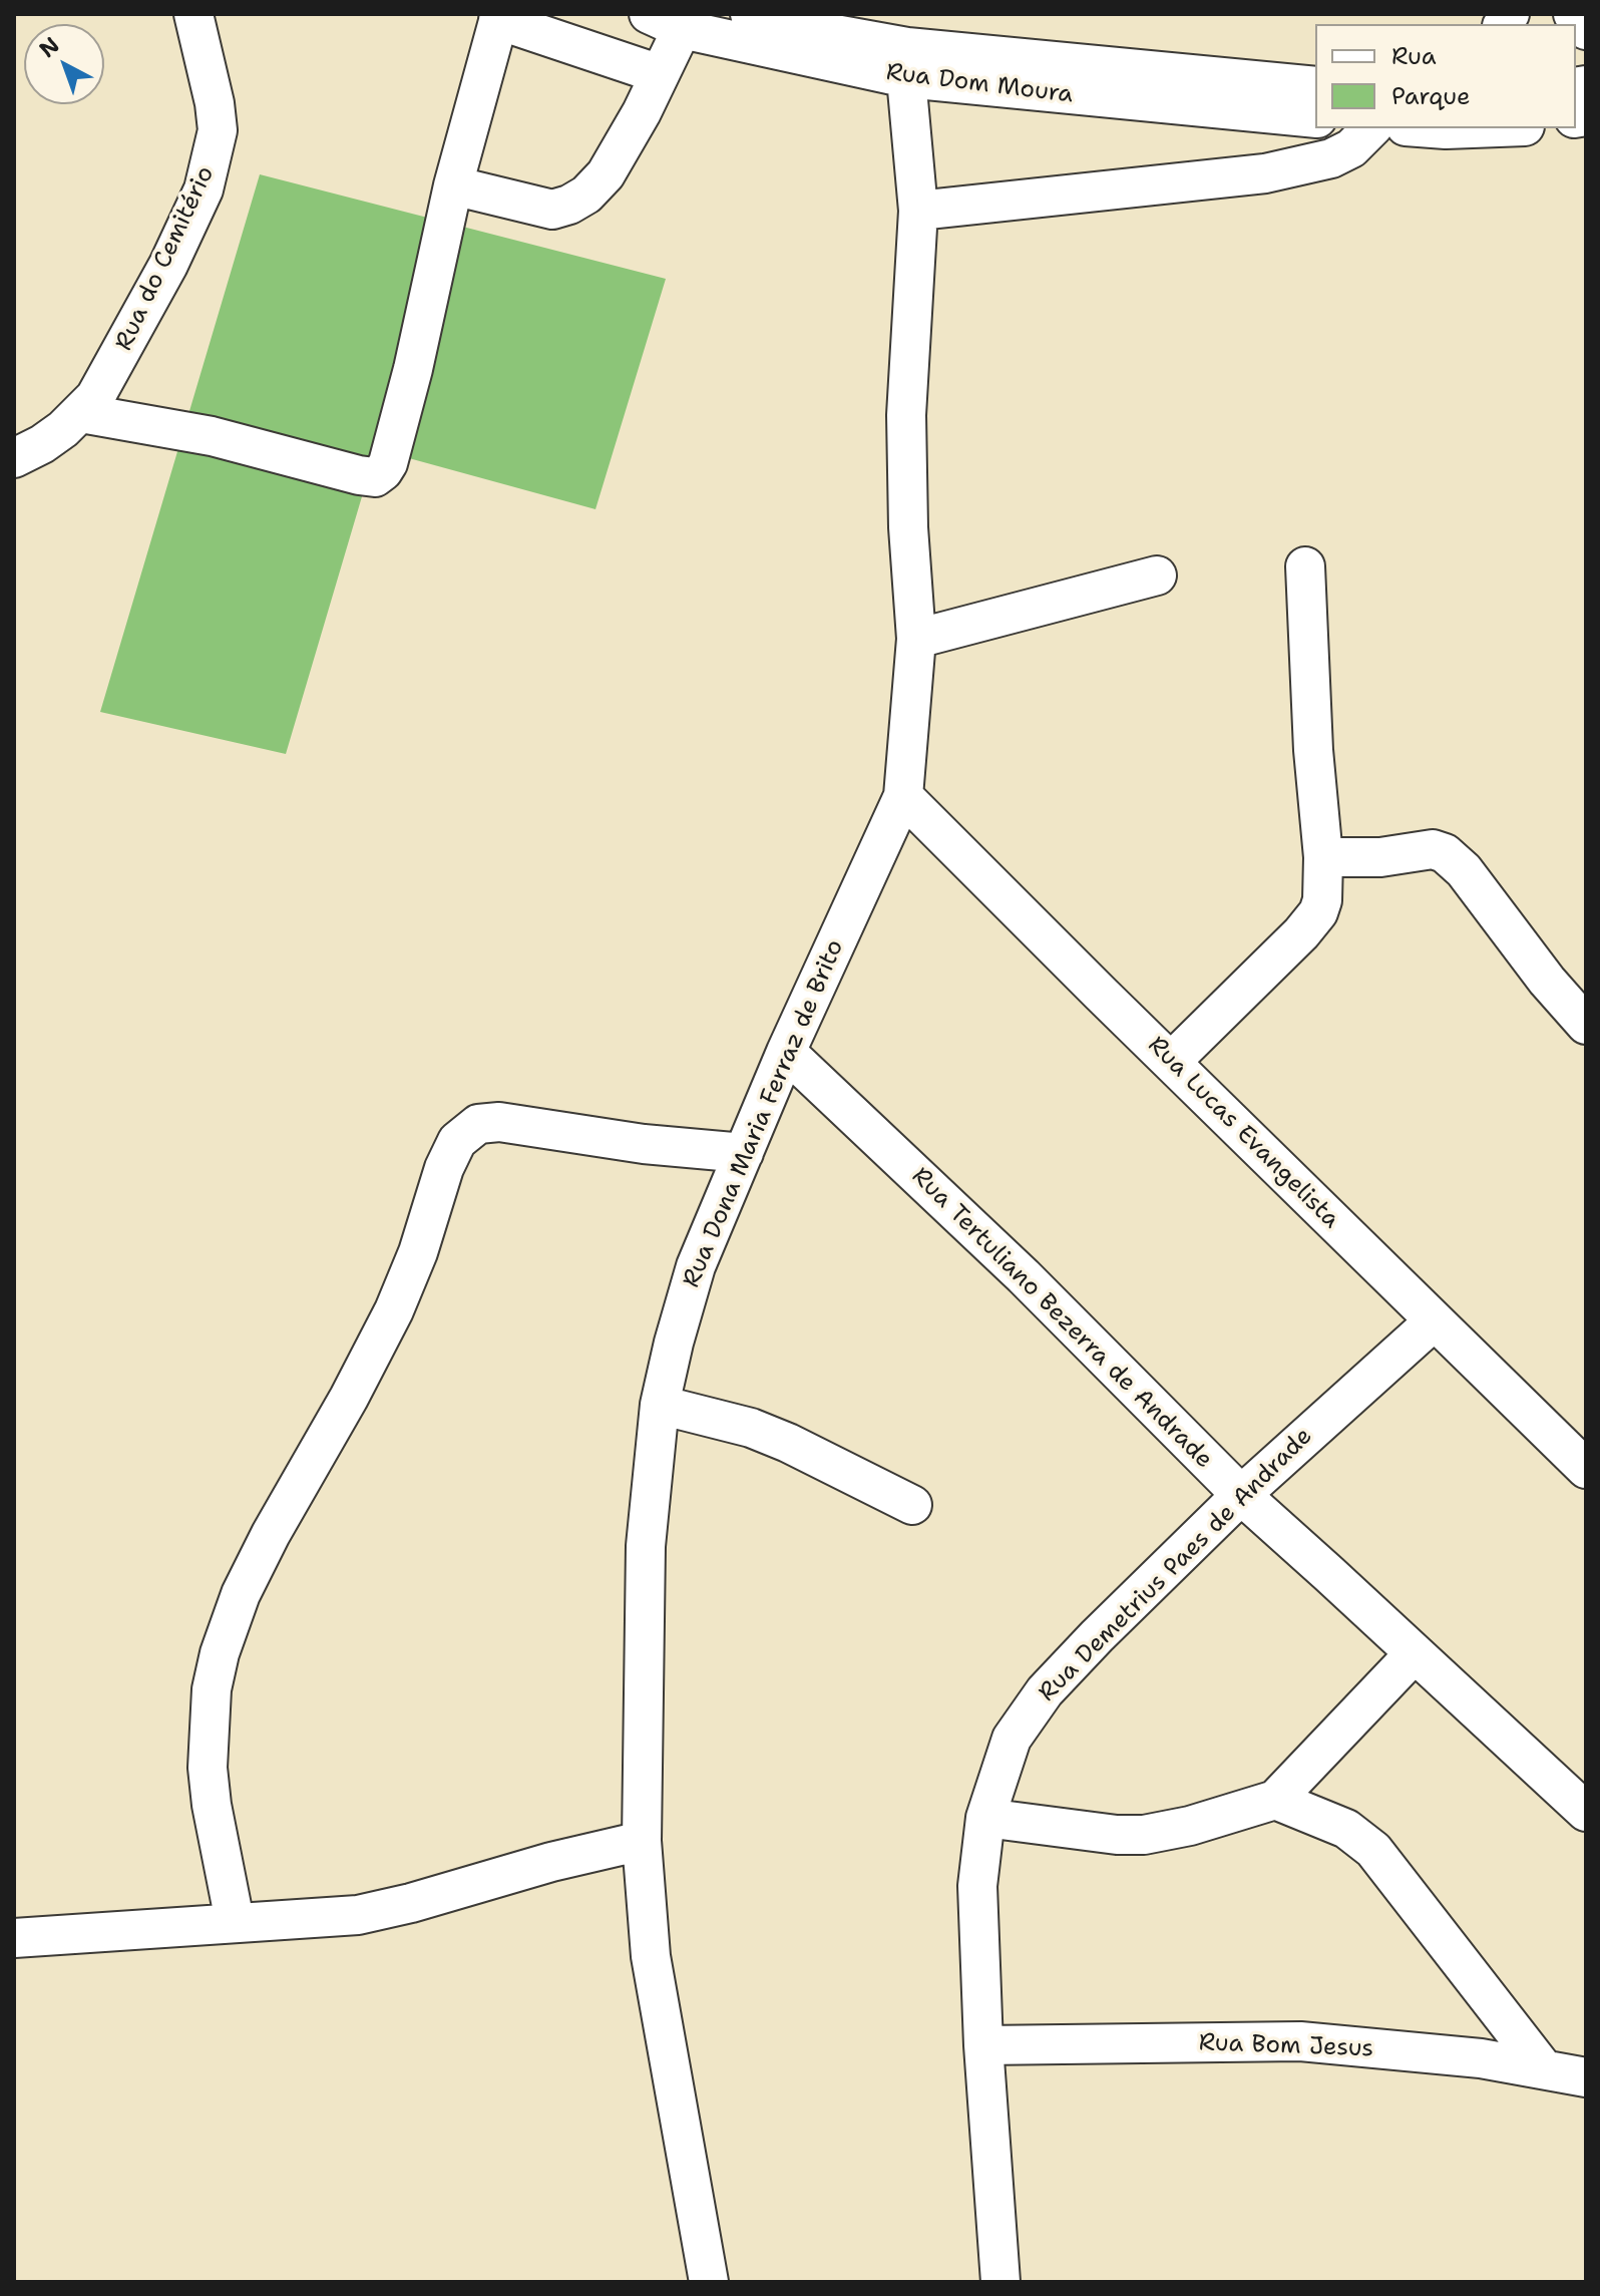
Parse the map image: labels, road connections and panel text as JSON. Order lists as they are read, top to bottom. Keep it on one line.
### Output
{"streets":{"street":["Rua Dom Moura","Rua do Cemitério","Rua Dona Maria Ferraz de Brito","Rua Lucas Evangelista","Rua Tertuliano Bezerra de Andrade","Rua Demetrius Paes de Andrade","Rua Bom Jesus"]},"crossings":[["Rua Dom Moura","Rua Dona Maria Ferraz de Brito"],["Rua Dona Maria Ferraz de Brito","Rua Lucas Evangelista"],["Rua Dona Maria Ferraz de Brito","Rua Tertuliano Bezerra de Andrade"],["Rua Lucas Evangelista","Rua Demetrius Paes de Andrade"],["Rua Tertuliano Bezerra de Andrade","Rua Demetrius Paes de Andrade"],["Rua Demetrius Paes de Andrade","Rua Bom Jesus"]],"legend":["Rua","Parque"],"north":"top left"}
